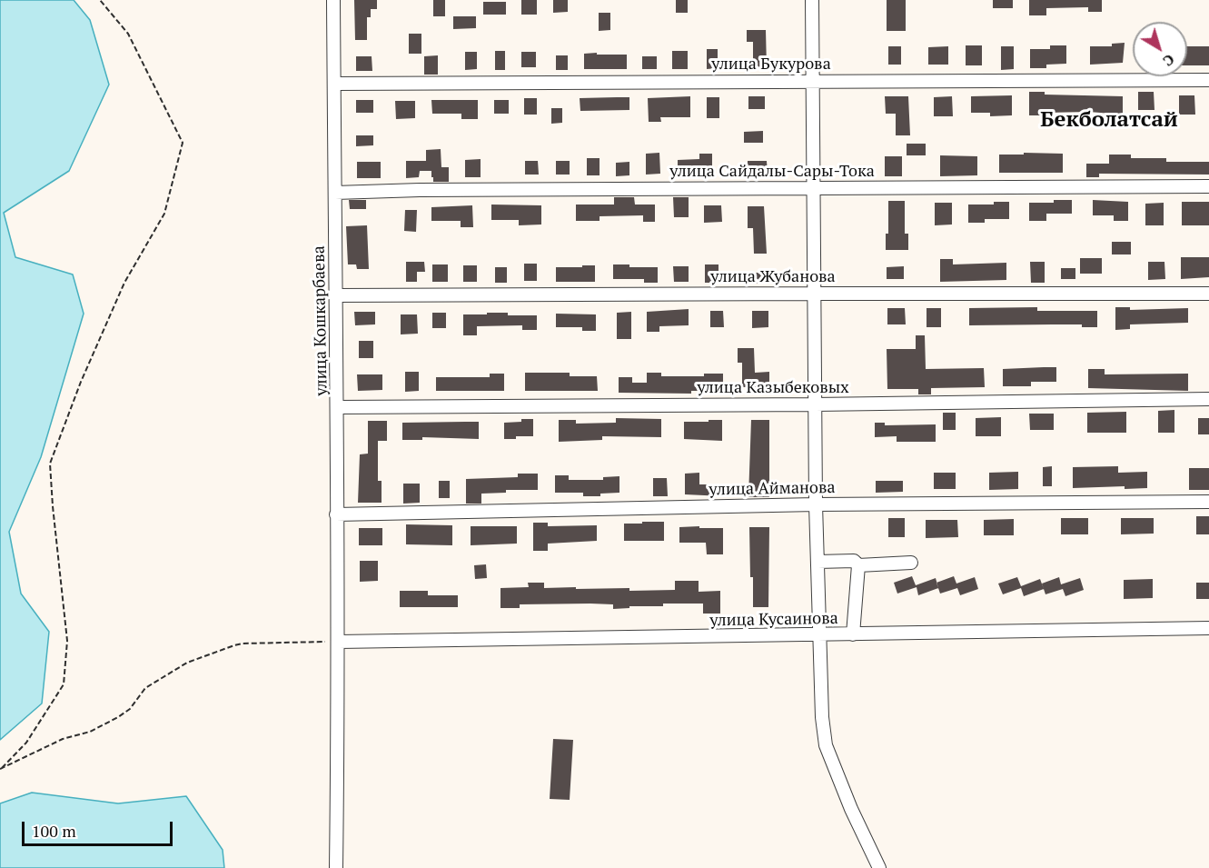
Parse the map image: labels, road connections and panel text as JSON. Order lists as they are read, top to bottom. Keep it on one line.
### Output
{"streets":{"street":["улица Букурова","улица Сайдалы-Сары-Тока","улица Жубанова","улица Кошкарбаева","улица Казыбековых","улица Айманова","улица Кусаинова"]},"crossings":[["улица Букурова","улица Кошкарбаева"],["улица Сайдалы-Сары-Тока","улица Кошкарбаева"],["улица Жубанова","улица Кошкарбаева"],["улица Кошкарбаева","улица Казыбековых"],["улица Кошкарбаева","улица Айманова"],["улица Кошкарбаева","улица Кусаинова"]],"districts":["Бекболатсай"],"scale_bar":"100 m","north":"bottom right"}
